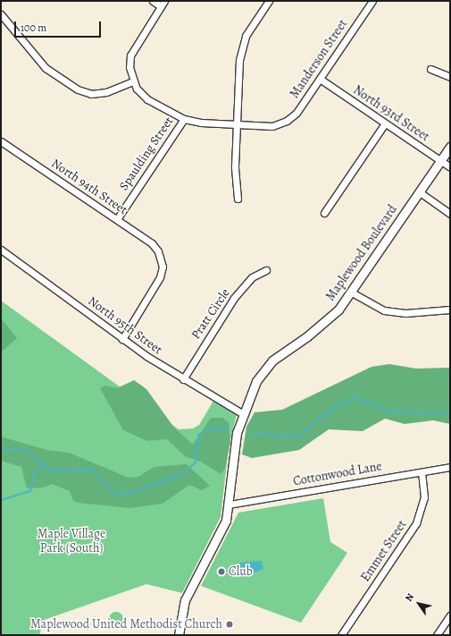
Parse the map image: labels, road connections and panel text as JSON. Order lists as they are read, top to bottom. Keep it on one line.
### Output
{"streets":{"street":["Manderson Street","North 93rd Street","Spaulding Street","North 94th Street","Maplewood Boulevard","Pratt Circle","North 95th Street","Cottonwood Lane","Emmet Street"]},"crossings":[["Manderson Street","North 93rd Street"],["North 93rd Street","Maplewood Boulevard"],["Spaulding Street","North 94th Street"],["North 94th Street","North 95th Street"],["Maplewood Boulevard","North 95th Street"],["Maplewood Boulevard","Cottonwood Lane"],["Pratt Circle","North 95th Street"],["Cottonwood Lane","Emmet Street"]],"parks":["Maple Village Park (South)"],"places":["Club","Maplewood United Methodist Church"],"scale_bar":"100 m","north":"top left"}
